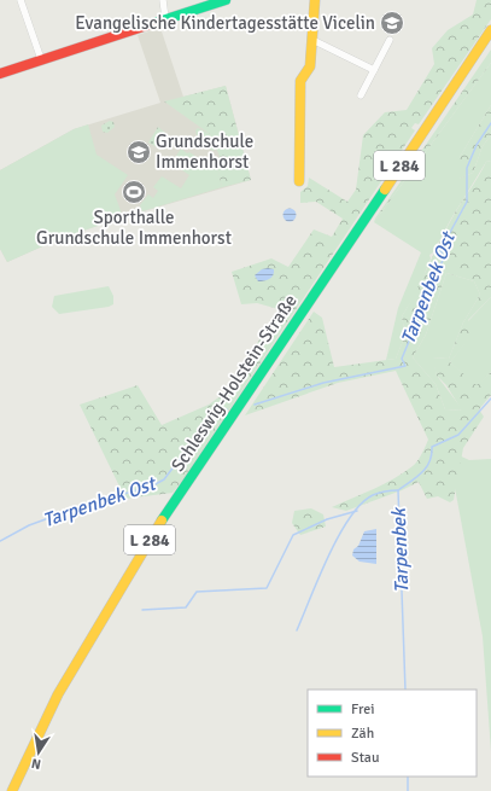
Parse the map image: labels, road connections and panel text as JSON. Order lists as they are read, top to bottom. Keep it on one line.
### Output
{"streets":{"main road":["L 284","Schleswig-Holstein-Straße"]},"water":["Tarpenbek Ost","Tarpenbek"],"places":{"school or university":["Evangelische Kindertagesstätte Vicelin","Grundschule Immenhorst"],"sports":["Sporthalle Grundschule Immenhorst"]},"legend":["Frei","Zäh","Stau"],"north":"bottom"}
